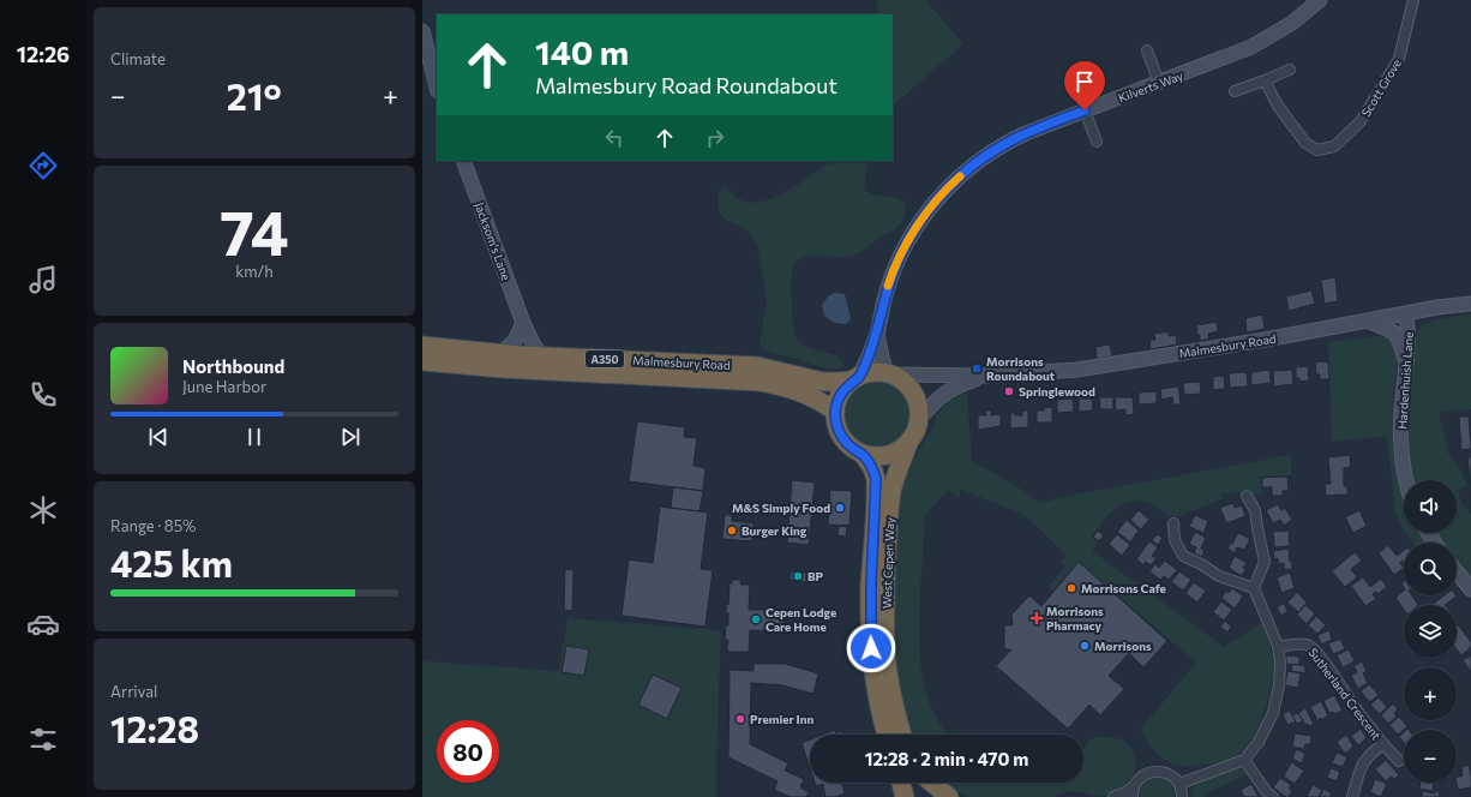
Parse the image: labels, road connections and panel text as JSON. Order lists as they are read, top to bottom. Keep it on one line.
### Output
{"streets":{"highway":["Malmesbury Road","A350","West Cepen Way"],"main road":["Kilverts Way","Jacksom's Lane","Hardenhuish Lane"],"street":["Scott Grove","Sutherland Crescent"]},"crossings":[["Kilverts Way","Malmesbury Road"],["Kilverts Way","A350"],["Kilverts Way","West Cepen Way"],["Jacksom's Lane","Malmesbury Road"],["Malmesbury Road","A350"],["Malmesbury Road","Hardenhuish Lane"],["Malmesbury Road","West Cepen Way"],["A350","West Cepen Way"]],"places":{"transit":["Morrisons Roundabout"],"other":["Springlewood","M&S Simply Food","Burger King","BP","Morrisons Cafe","Cepen Lodge Care Home","Morrisons","Premier Inn"],"health":["Morrisons Pharmacy"]},"page":{"tabs":"12:26","tile":["Climate",["74","km/h"],["Range · 85%","425 km"],["Arrival","12:28"]],"turn":["140 m","Malmesbury Road Roundabout"],"heat":["−","21°","+"],"song":["Northbound","June Harbor"],"map_buttons":["+","−"],"limit":"80","trip":"12:28 · 2 min · 470 m"}}
